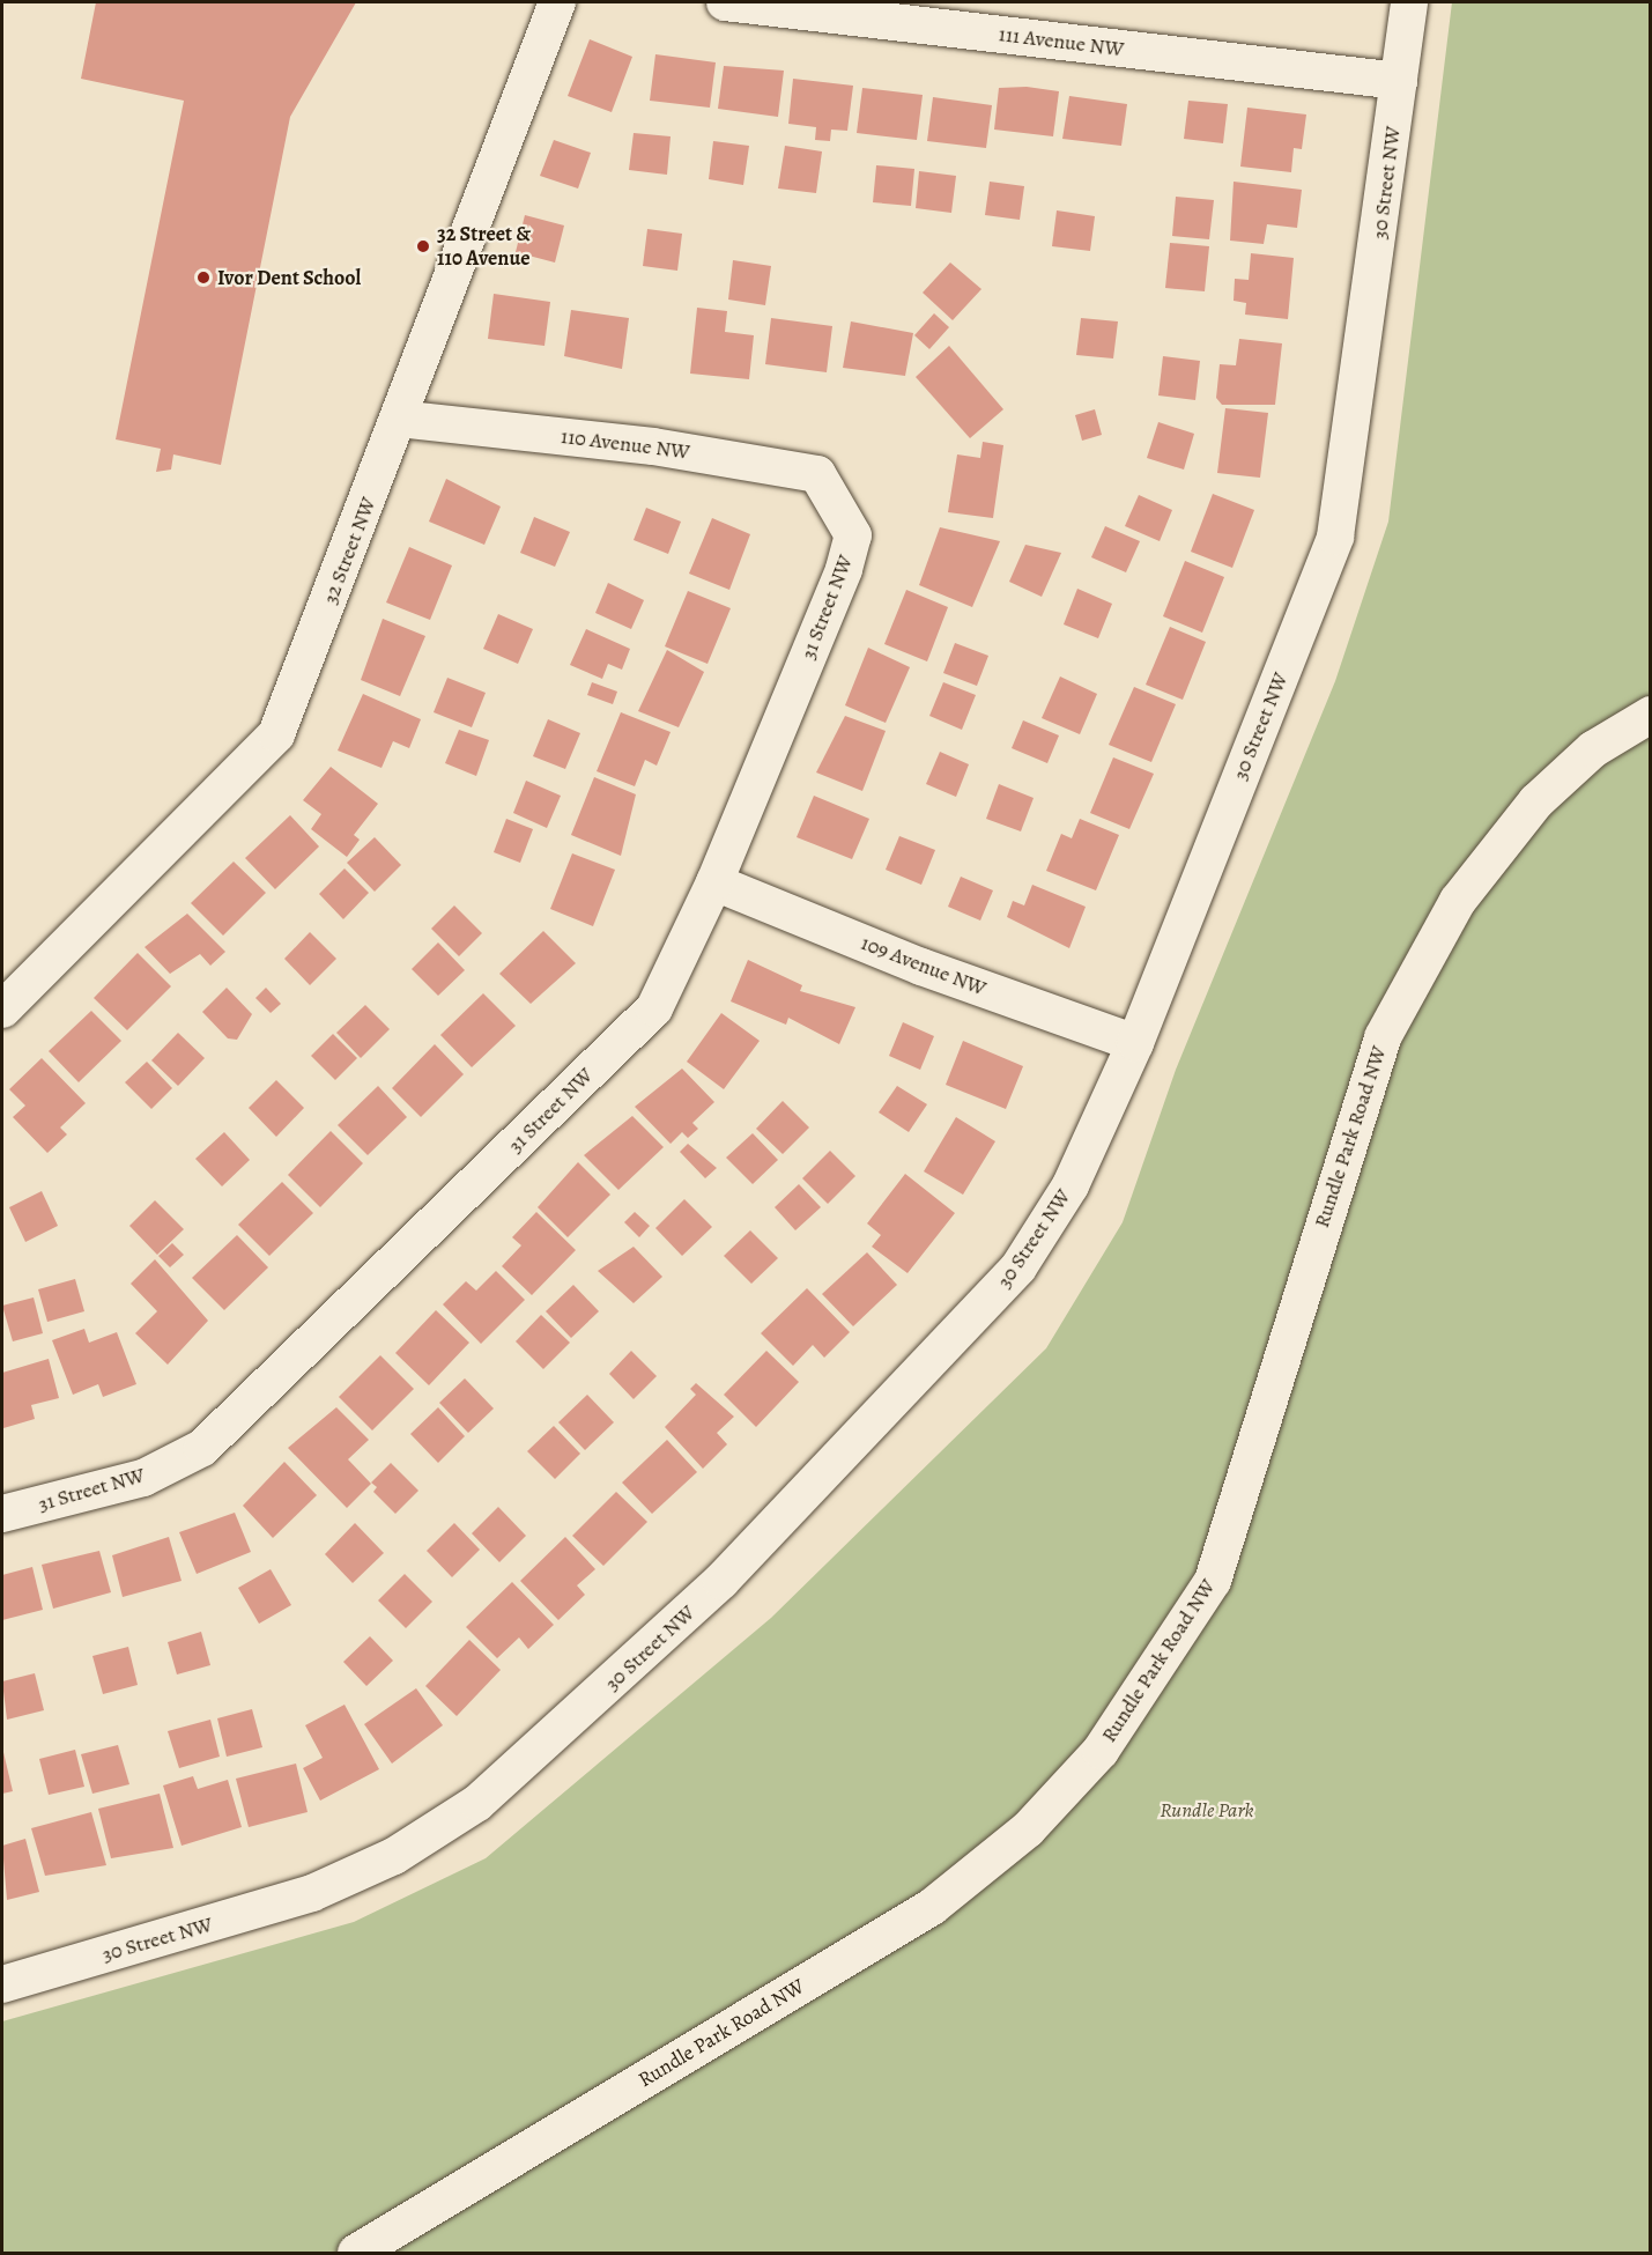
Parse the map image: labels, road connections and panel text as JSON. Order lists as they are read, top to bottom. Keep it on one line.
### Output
{"streets":{"street":["111 Avenue NW","30 Street NW","110 Avenue NW","32 Street NW","31 Street NW","109 Avenue NW","Rundle Park Road NW"]},"crossings":[["111 Avenue NW","30 Street NW"],["30 Street NW","109 Avenue NW"],["110 Avenue NW","32 Street NW"],["110 Avenue NW","31 Street NW"],["31 Street NW","109 Avenue NW"]],"parks":["Rundle Park"],"places":["32 Street & 110 Avenue","Ivor Dent School"]}
